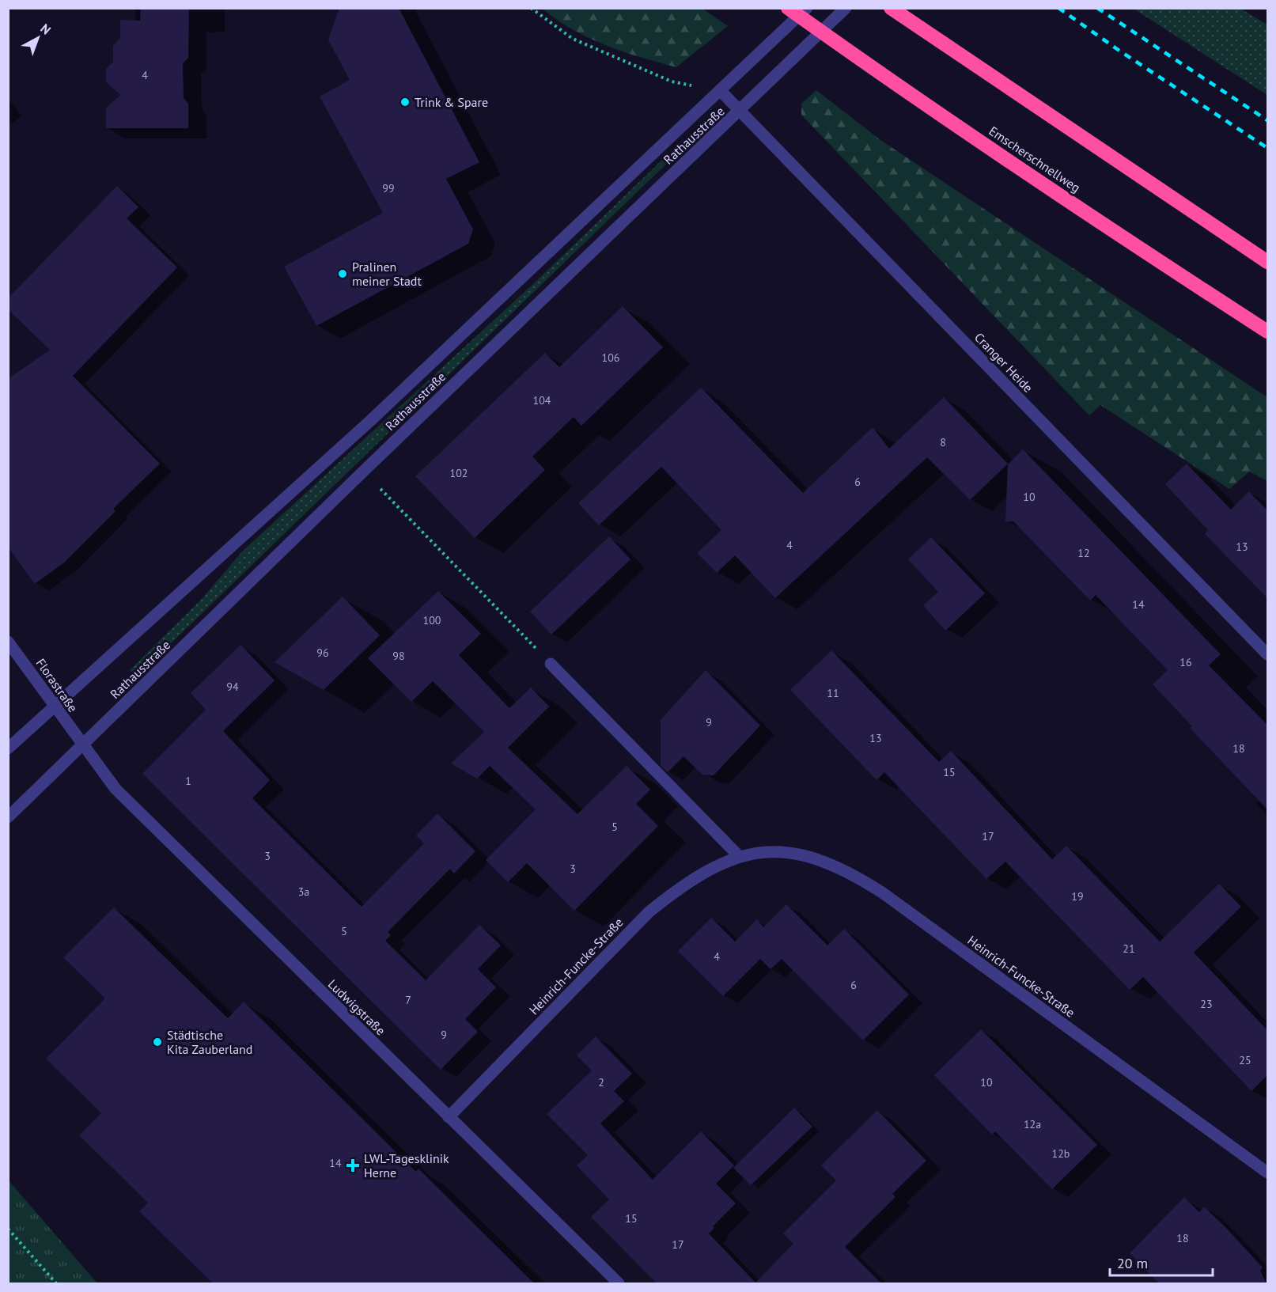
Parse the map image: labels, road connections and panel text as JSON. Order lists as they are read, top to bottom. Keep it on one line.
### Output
{"streets":{"highway":["Emscherschnellweg"],"street":["Rathausstraße","Cranger Heide","Florastraße","Heinrich-Funcke-Straße","Ludwigstraße"]},"crossings":[["Rathausstraße","Cranger Heide"],["Rathausstraße","Florastraße"],["Rathausstraße","Ludwigstraße"],["Florastraße","Ludwigstraße"],["Heinrich-Funcke-Straße","Ludwigstraße"]],"places":{"other":["Trink & Spare","Pralinen meiner Stadt","Städtische Kita Zauberland"],"health":["LWL-Tagesklinik Herne"]},"house_numbers":["4","99","106","104","8","102","6","10","4","13","12","14","100","96","98","16","94","11","9","13","18","15","1","5","17","3","3","3a","19","5","21","4","6","7","23","9","25","2","10","12a","12b","14","15","18","17"],"scale_bar":"20 m","north":"top right"}
